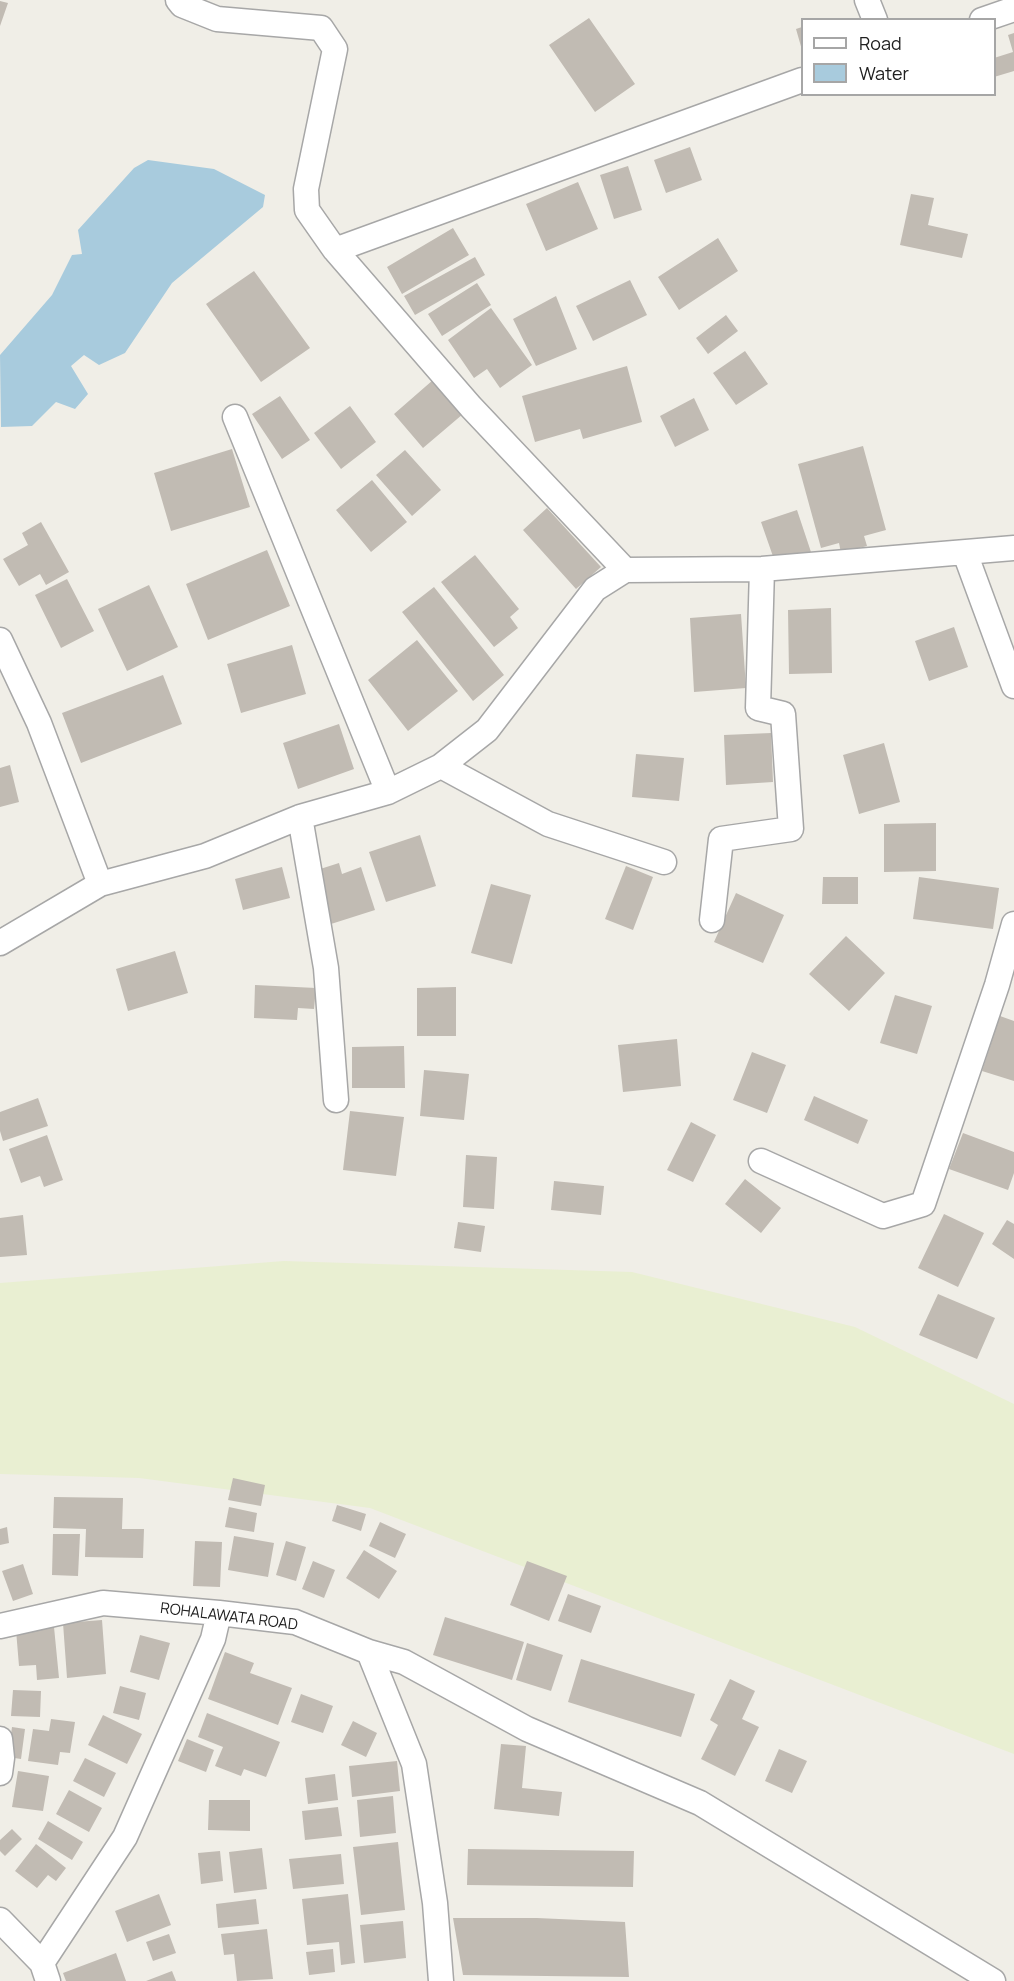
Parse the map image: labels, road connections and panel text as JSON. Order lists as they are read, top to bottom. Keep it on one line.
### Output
{"streets":{"street":["ROHALAWATA ROAD"]},"legend":["Road","Water"]}
